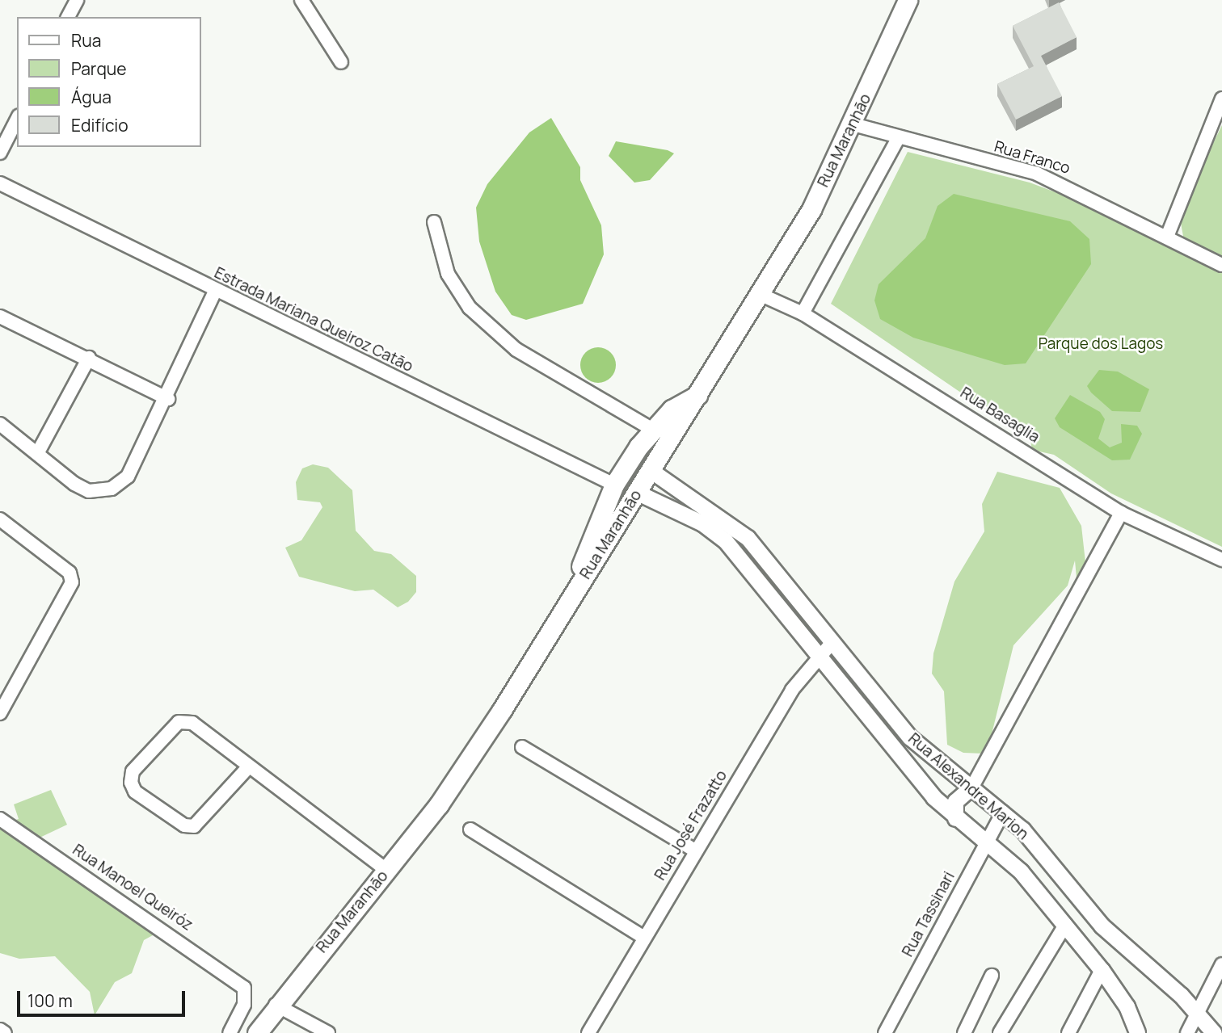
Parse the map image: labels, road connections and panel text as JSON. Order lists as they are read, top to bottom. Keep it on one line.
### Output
{"streets":{"main road":["Rua Maranhão"],"street":["Rua Franco","Estrada Mariana Queiroz Catão","Rua Basaglia","Rua Alexandre Marion","Rua José Frazatto","Rua Manoel Queiróz","Rua Tassinari"]},"crossings":[["Rua Maranhão","Rua Franco"],["Rua Maranhão","Rua Basaglia"],["Rua Maranhão","Rua Alexandre Marion"],["Rua Alexandre Marion","Rua José Frazatto"],["Rua Alexandre Marion","Rua Tassinari"]],"parks":["Parque dos Lagos"],"legend":["Rua","Parque","Água","Edifício"],"scale_bar":"100 m"}
